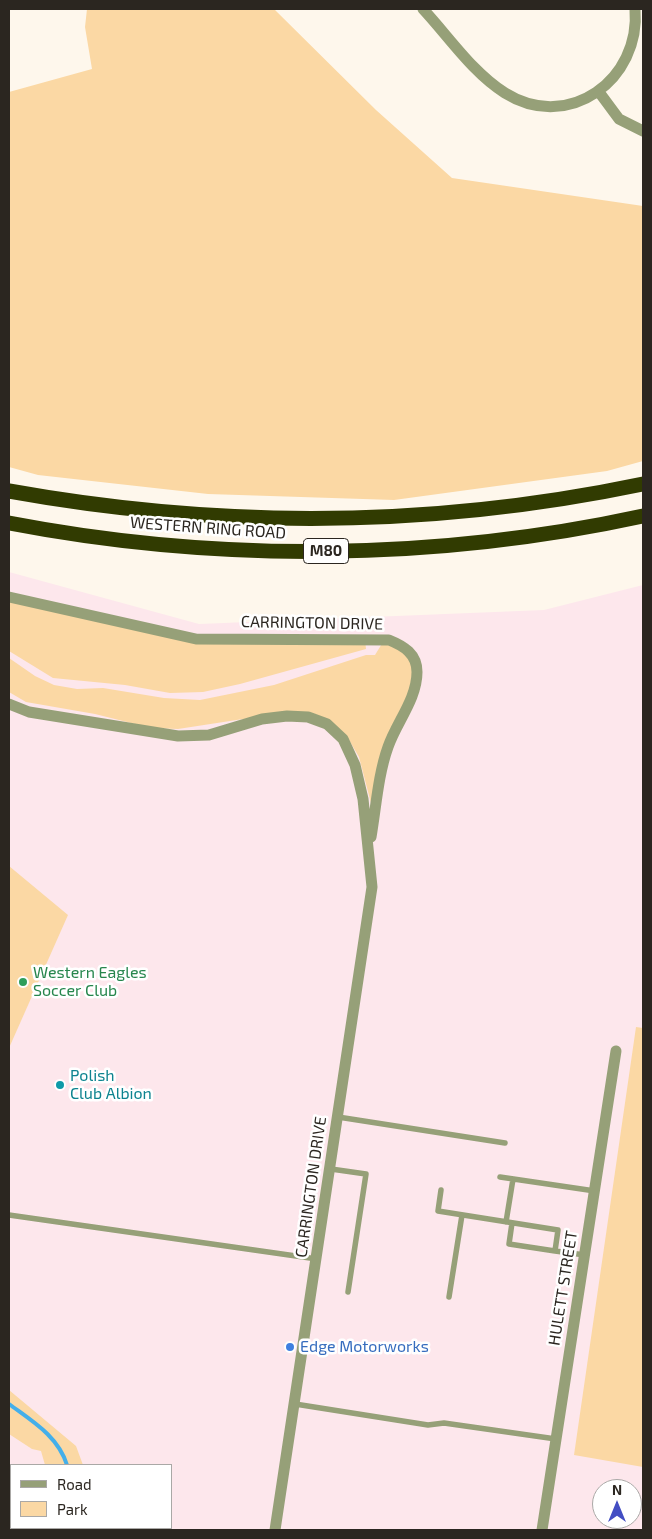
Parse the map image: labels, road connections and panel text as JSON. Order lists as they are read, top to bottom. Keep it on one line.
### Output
{"streets":{"highway":["WESTERN RING ROAD","M80"],"street":["CARRINGTON DRIVE","HULETT STREET"]},"places":["Western Eagles Soccer Club","Polish Club Albion","Edge Motorworks"],"legend":["Road","Park"],"north":"top"}
